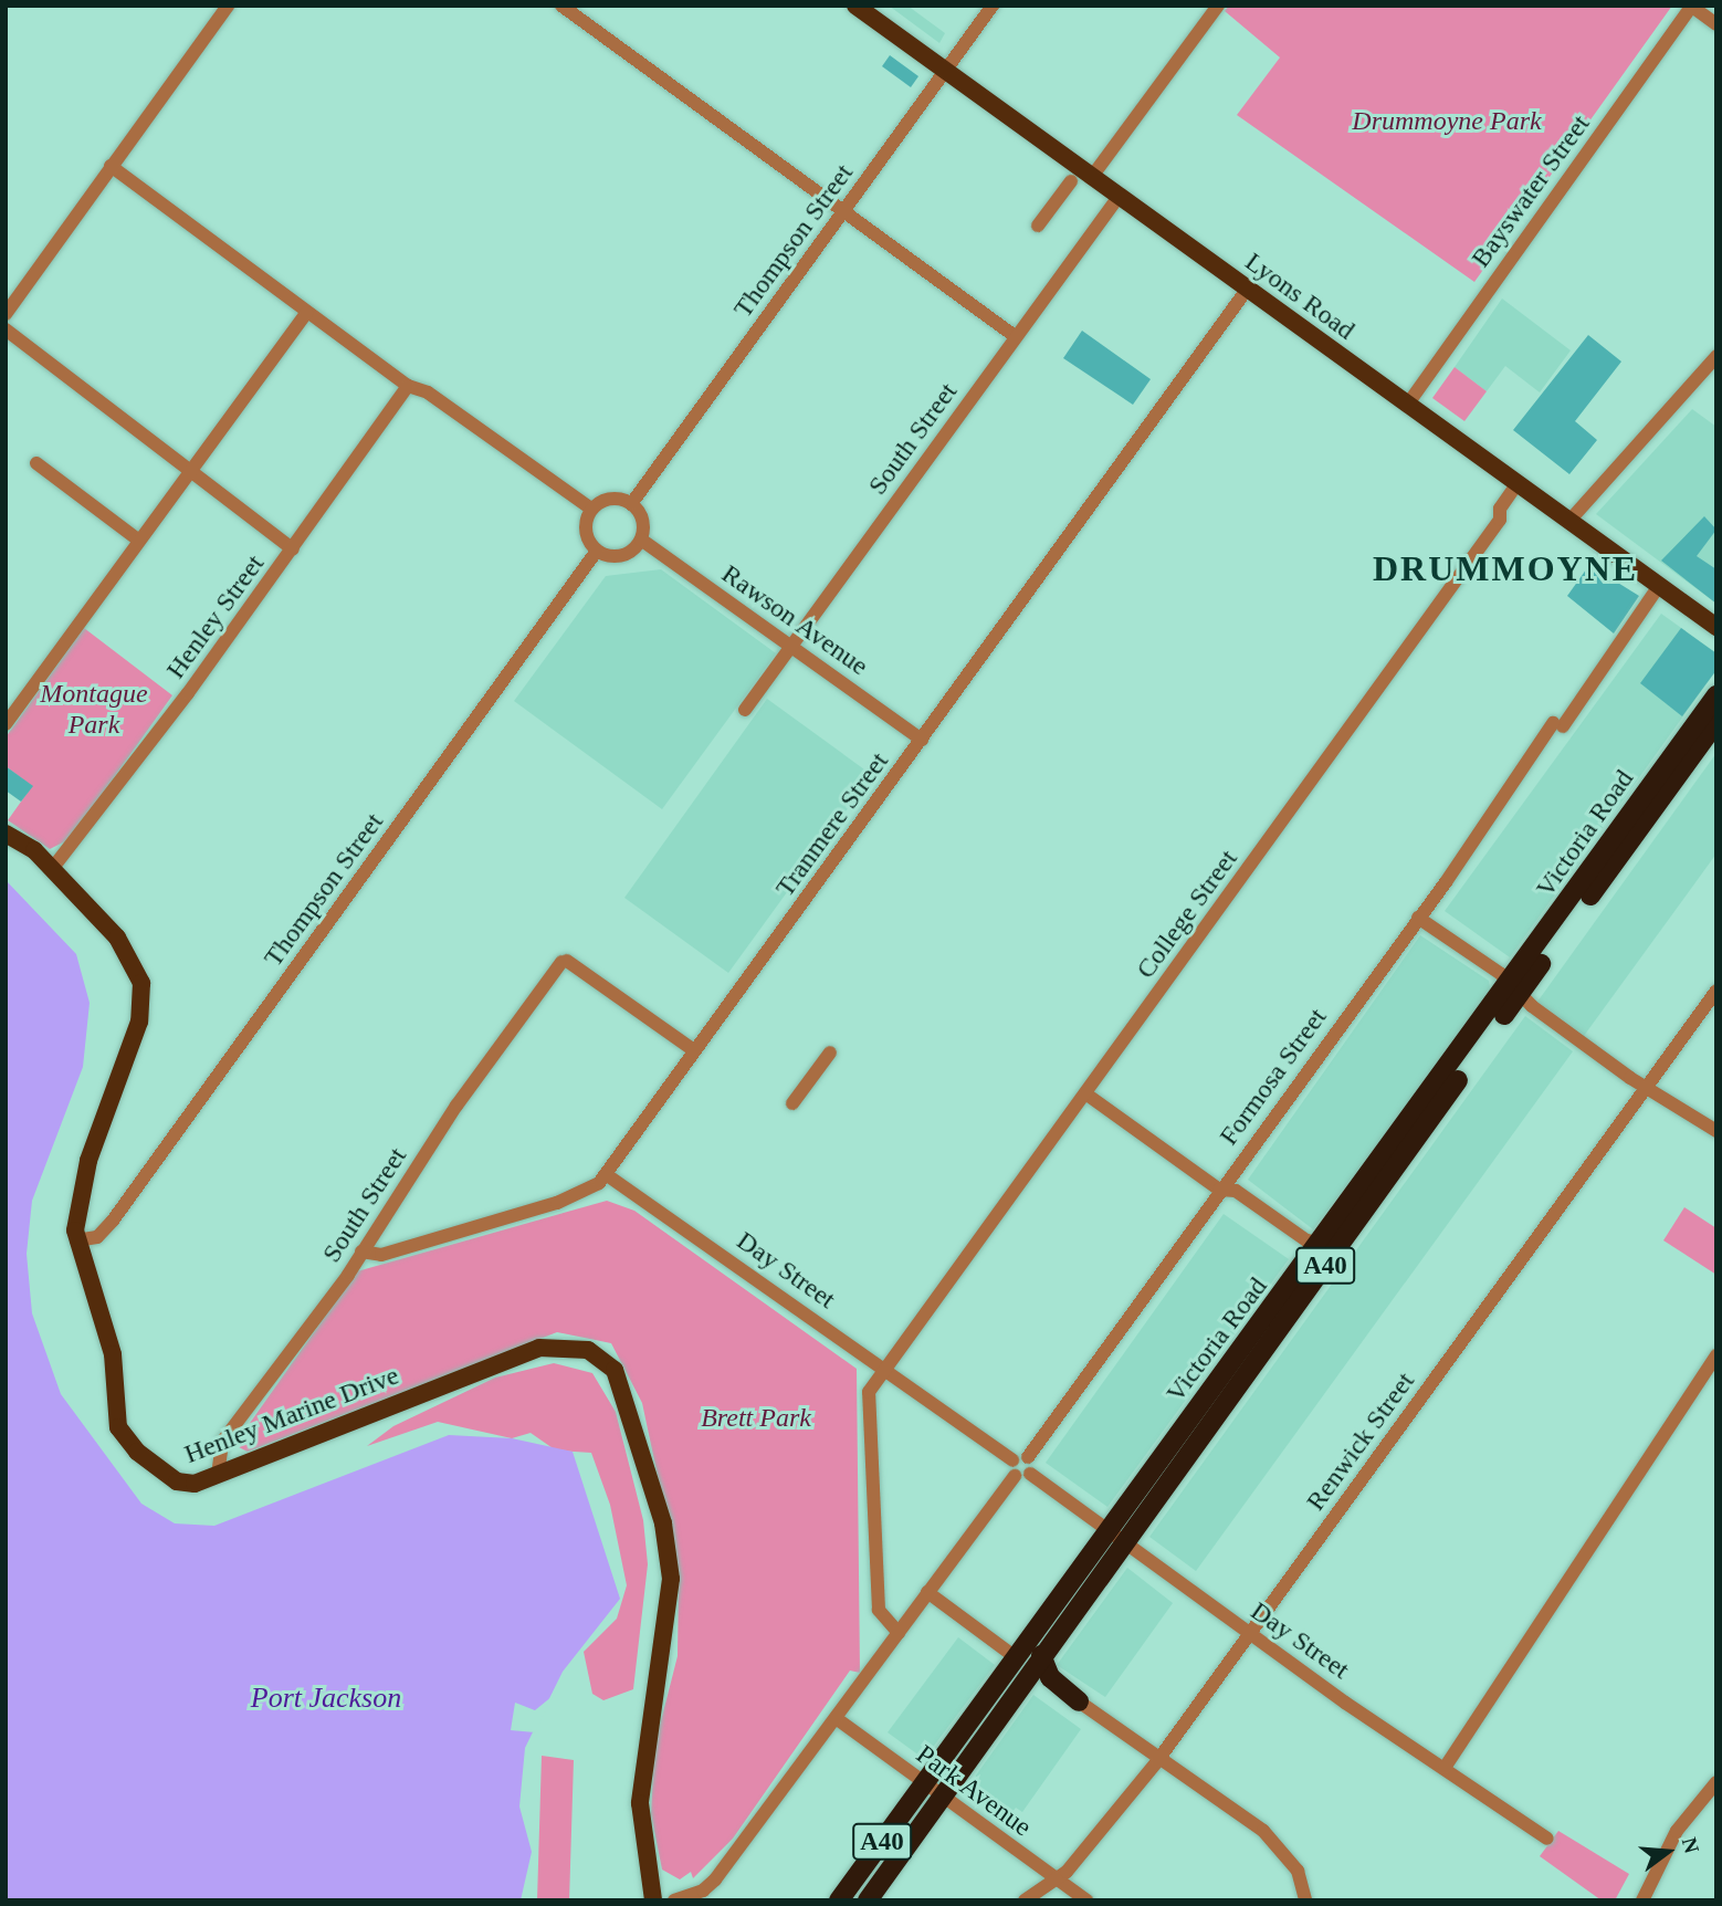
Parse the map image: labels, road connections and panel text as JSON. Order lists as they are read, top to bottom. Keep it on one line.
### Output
{"streets":{"highway":["Victoria Road","A40"],"main road":["Lyons Road","Henley Marine Drive"],"street":["Bayswater Street","Thompson Street","South Street","Henley Street","Rawson Avenue","Tranmere Street","College Street","Formosa Street","Day Street","Renwick Street","Park Avenue"]},"crossings":[["Bayswater Street","Lyons Road"],["Thompson Street","Lyons Road"],["Thompson Street","Rawson Avenue"],["Thompson Street","Henley Marine Drive"],["Lyons Road","South Street"],["Lyons Road","Tranmere Street"],["Lyons Road","College Street"],["Lyons Road","Formosa Street"],["South Street","Rawson Avenue"],["South Street","Tranmere Street"],["South Street","Henley Marine Drive"],["Henley Street","Henley Marine Drive"],["Rawson Avenue","Tranmere Street"],["Tranmere Street","Day Street"],["Victoria Road","Day Street"],["Victoria Road","Park Avenue"],["College Street","Day Street"],["Day Street","Renwick Street"],["Renwick Street","Park Avenue"]],"districts":["DRUMMOYNE"],"water":["Port Jackson"],"parks":["Drummoyne Park","Montague Park","Brett Park"],"north":"right"}
